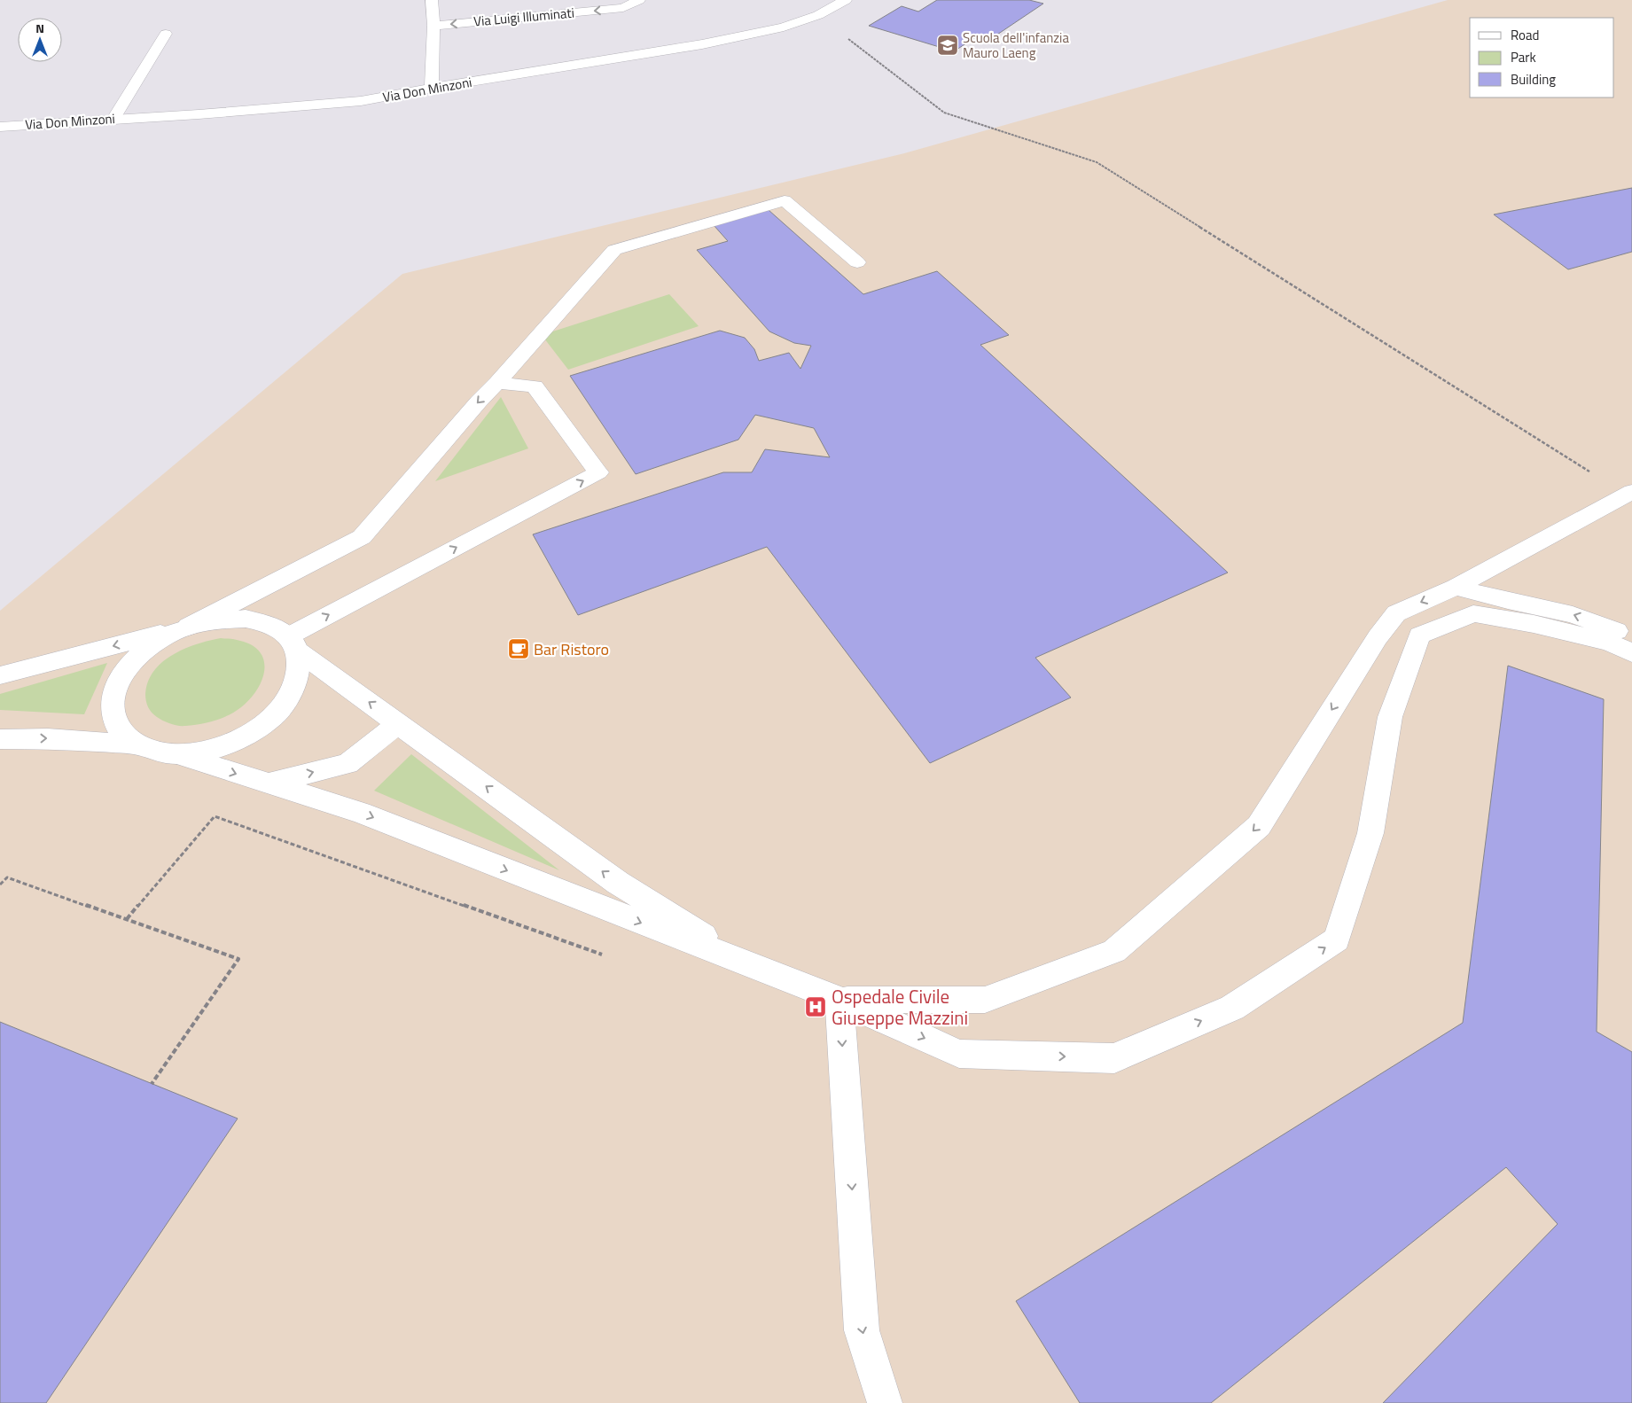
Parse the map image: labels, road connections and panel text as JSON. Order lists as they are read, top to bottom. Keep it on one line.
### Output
{"streets":{"street":["Via Luigi Illuminati","Via Don Minzoni"]},"one_way":["Via Luigi Illuminati"],"places":{"school or university":["Scuola dell'infanzia Mauro Laeng"],"cafe":["Bar Ristoro"],"hospital":["Ospedale Civile Giuseppe Mazzini"]},"legend":["Road","Park","Building"],"north":"top"}
